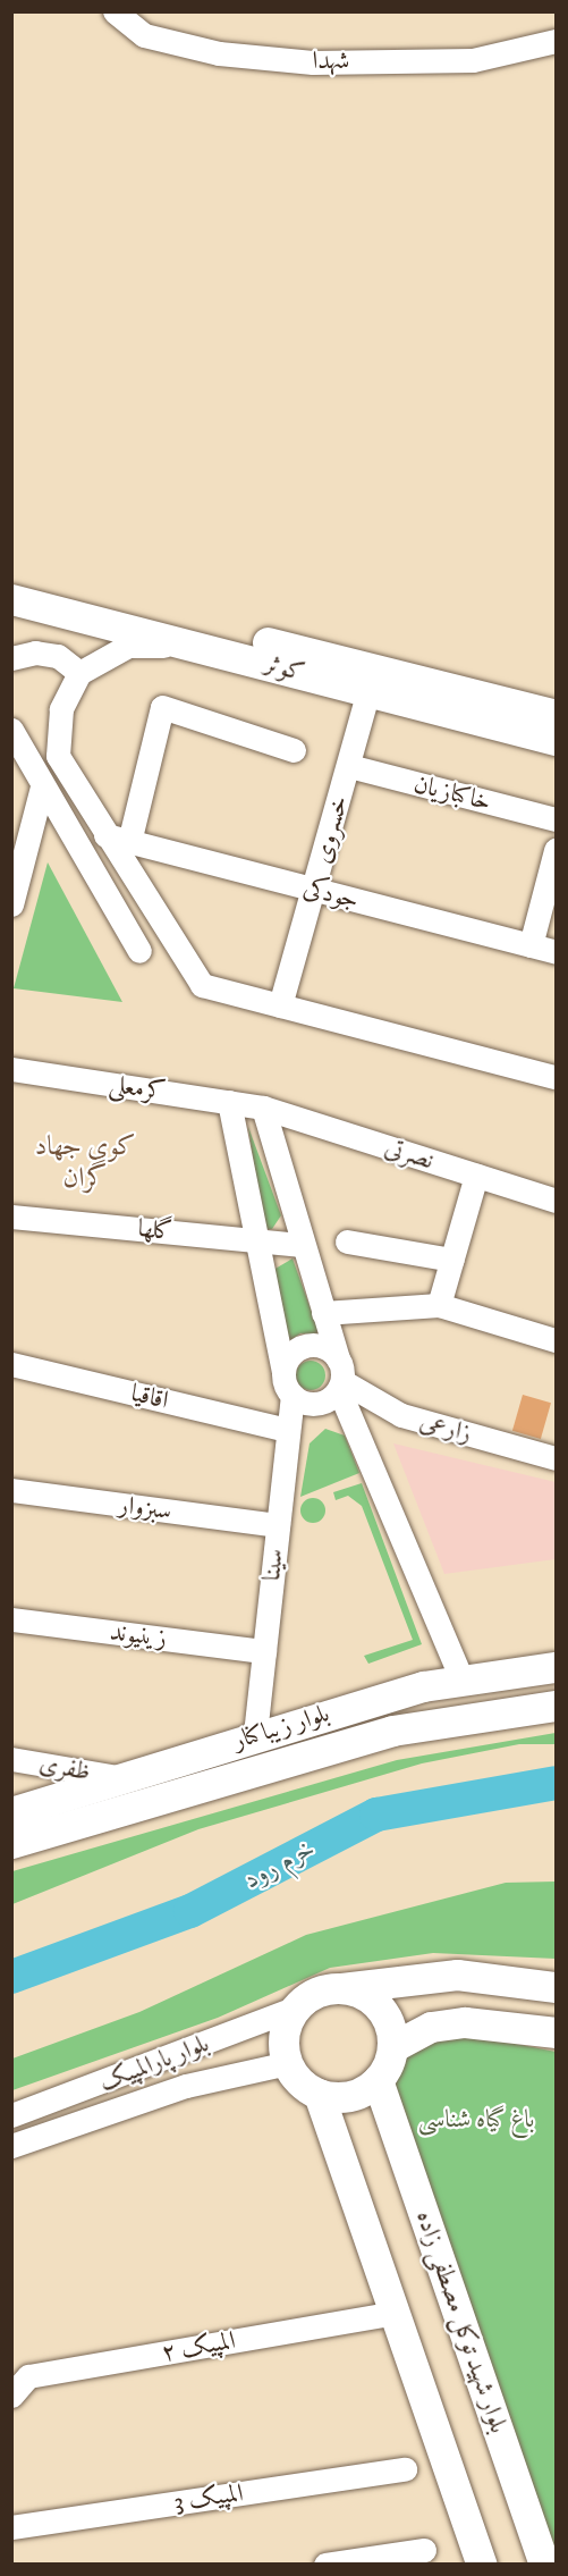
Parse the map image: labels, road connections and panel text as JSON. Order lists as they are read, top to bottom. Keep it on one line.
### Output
{"streets":{"main road":["کوثر","بلوار زیباکنار","بلوار شهید توکل مصطفی زاده"],"street":["شهدا","خاکبازیان","خسروی","جودکی","کرمعلی","نصرتی","گلها","اقاقیا","زارعی","سبزوار","سینا","زینیوند","ظفری","بلوار پارالمپیک","المپیک ۲","المپیک 3"]},"crossings":[["کوثر","خسروی"],["خاکبازیان","خسروی"],["خسروی","جودکی"],["کرمعلی","نصرتی"],["اقاقیا","سینا"],["زارعی","سینا"],["سبزوار","سینا"],["سینا","زینیوند"],["سینا","بلوار زیباکنار"],["بلوار زیباکنار","ظفری"],["بلوار پارالمپیک","بلوار شهید توکل مصطفی زاده"]],"districts":["کوی جهاد گران"],"water":["خرم رود"],"parks":["باغ گیاه شناسی"]}
